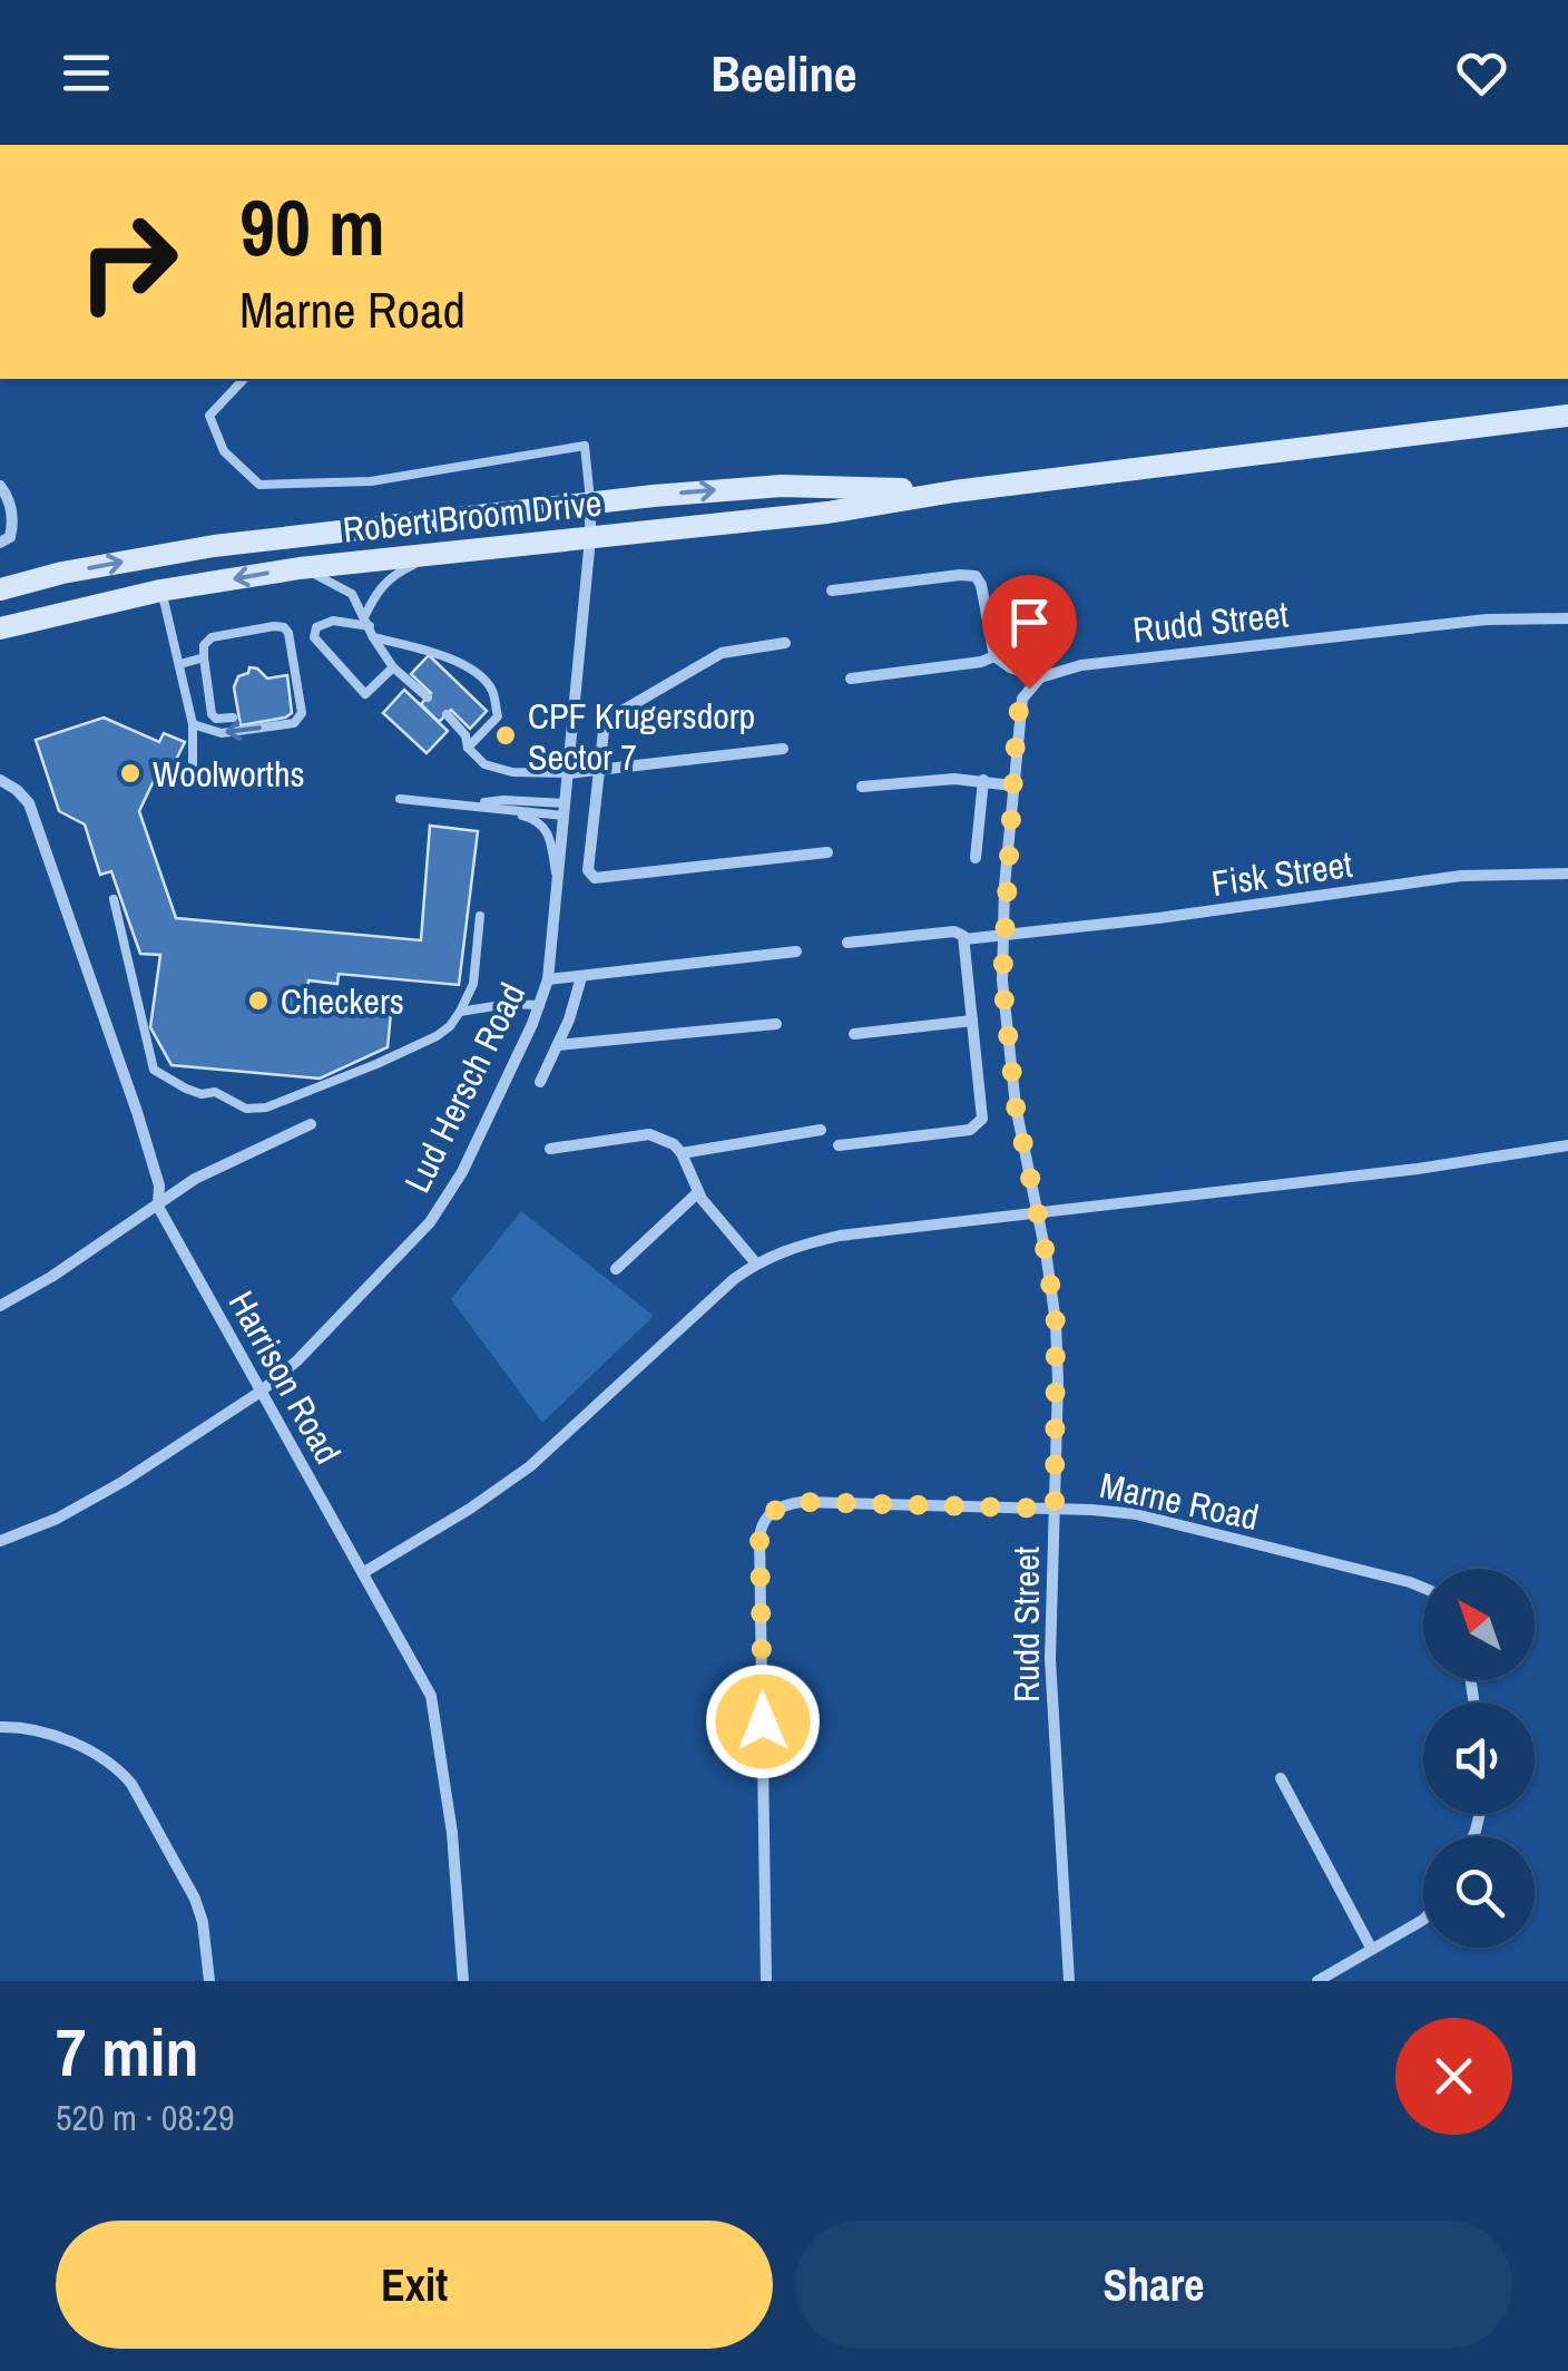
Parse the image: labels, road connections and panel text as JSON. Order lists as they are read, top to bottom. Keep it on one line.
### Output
{"streets":{"street":["Robert Broom Drive","Rudd Street","Fisk Street","Lud Hersch Road","Harrison Road","Marne Road"]},"crossings":[["Robert Broom Drive","Lud Hersch Road"],["Rudd Street","Fisk Street"],["Rudd Street","Marne Road"],["Lud Hersch Road","Harrison Road"]],"places":["CPF Krugersdorp Sector 7","Woolworths","Checkers"],"north":"top left","page":{"header":"Beeline","turn":["90 m","Marne Road"],"heading":["7 min","520 m · 08:29"],"buttons":["Exit","Share"]}}
